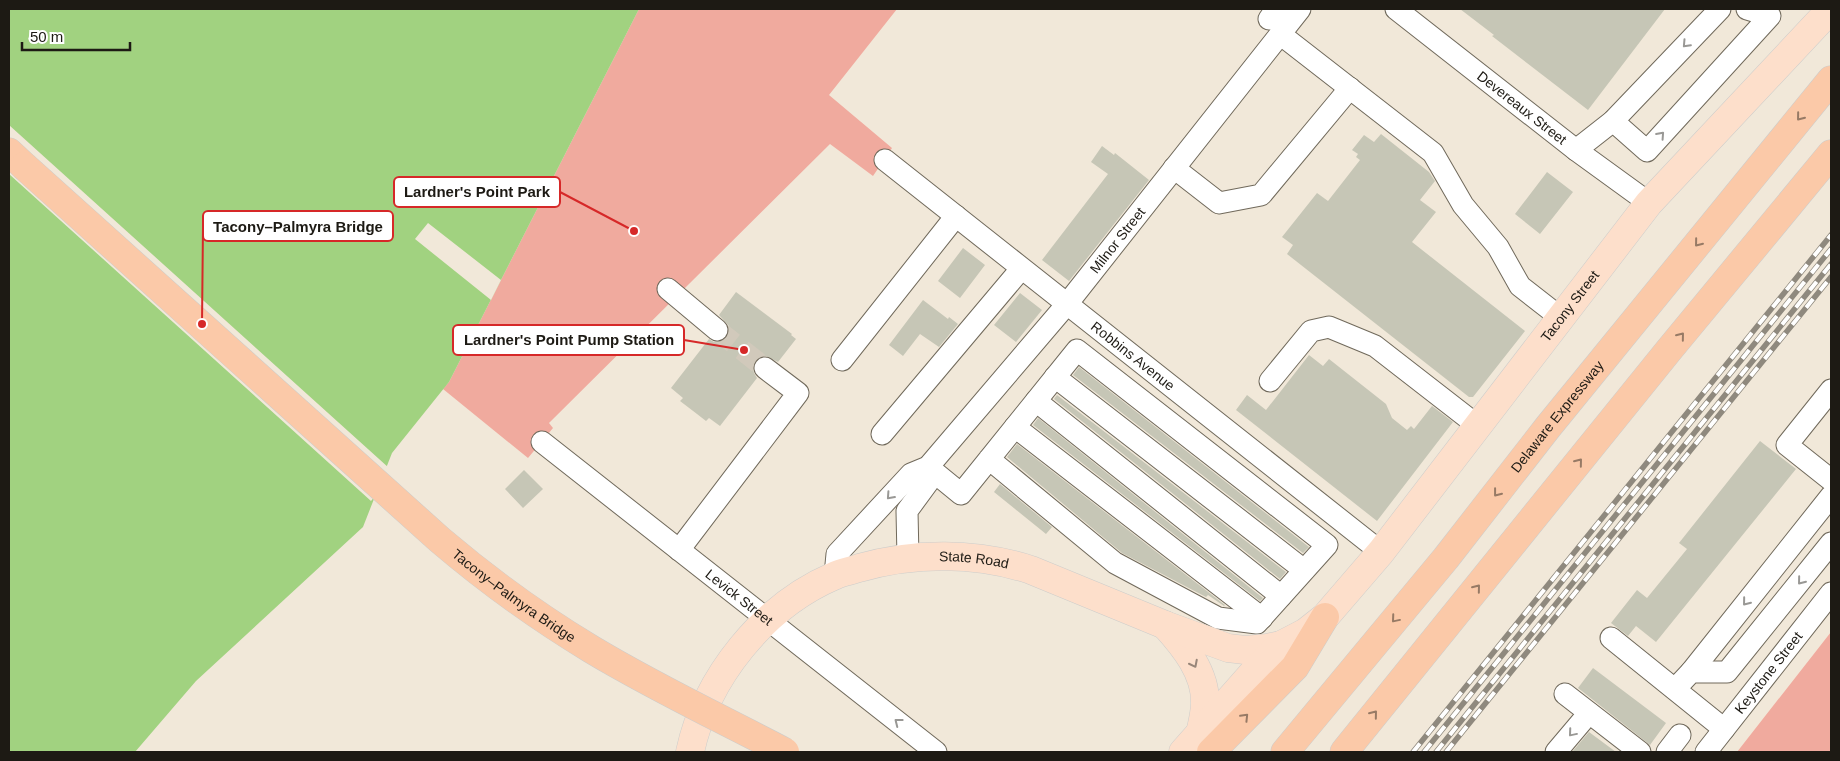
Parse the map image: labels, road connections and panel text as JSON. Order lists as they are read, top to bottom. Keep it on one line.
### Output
{"streets":{"highway":["Delaware Expressway","Tacony–Palmyra Bridge"],"main road":["Tacony Street","State Road"],"street":["Devereaux Street","Milnor Street","Robbins Avenue","Levick Street","Keystone Street"]},"crossings":[["Devereaux Street","Tacony Street"],["Milnor Street","Robbins Avenue"],["Milnor Street","State Road"],["Tacony Street","Robbins Avenue"],["Tacony Street","State Road"],["State Road","Levick Street"]],"one_way":["Levick Street"],"places":["Lardner's Point Park","Tacony–Palmyra Bridge","Lardner's Point Pump Station"],"scale_bar":"50 m"}
